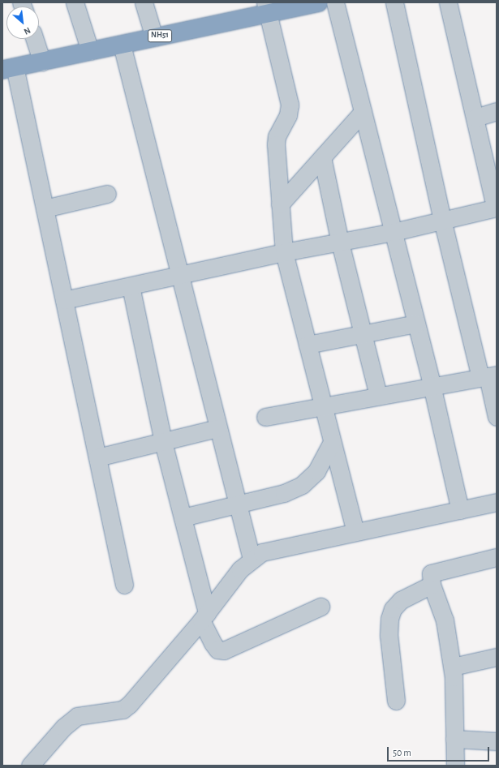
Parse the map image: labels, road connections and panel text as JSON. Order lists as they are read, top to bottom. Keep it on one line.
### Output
{"streets":{"highway":["NH51"]},"scale_bar":"50 m","north":"bottom right"}
